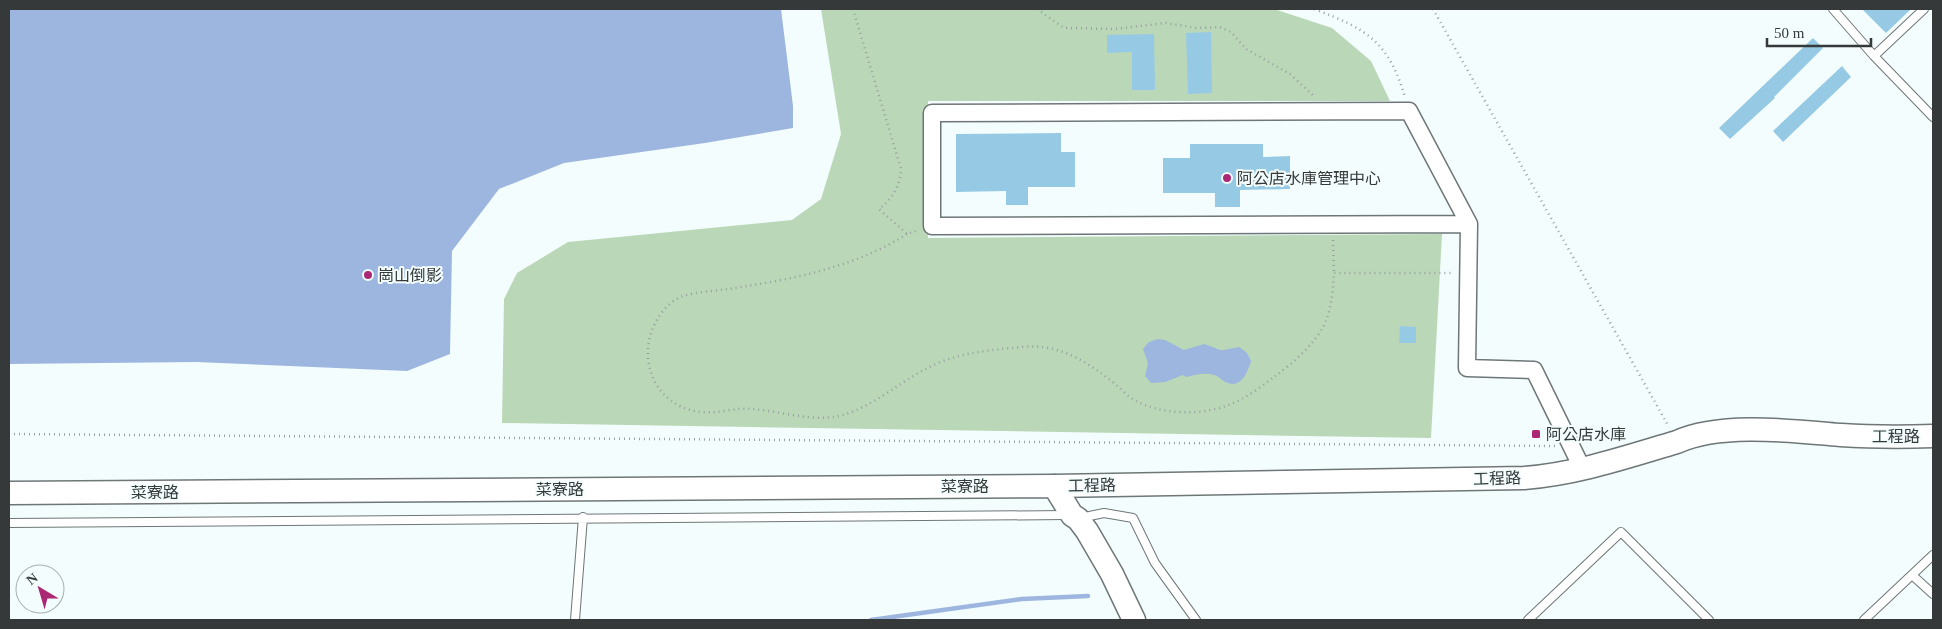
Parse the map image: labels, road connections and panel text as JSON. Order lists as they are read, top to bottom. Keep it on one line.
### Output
{"streets":{"street":["工程路","菜寮路"]},"crossings":[["工程路","菜寮路"]],"places":{"other":["阿公店水庫管理中心","崗山倒影"],"transit":["阿公店水庫"]},"scale_bar":"50 m","north":"top left"}
